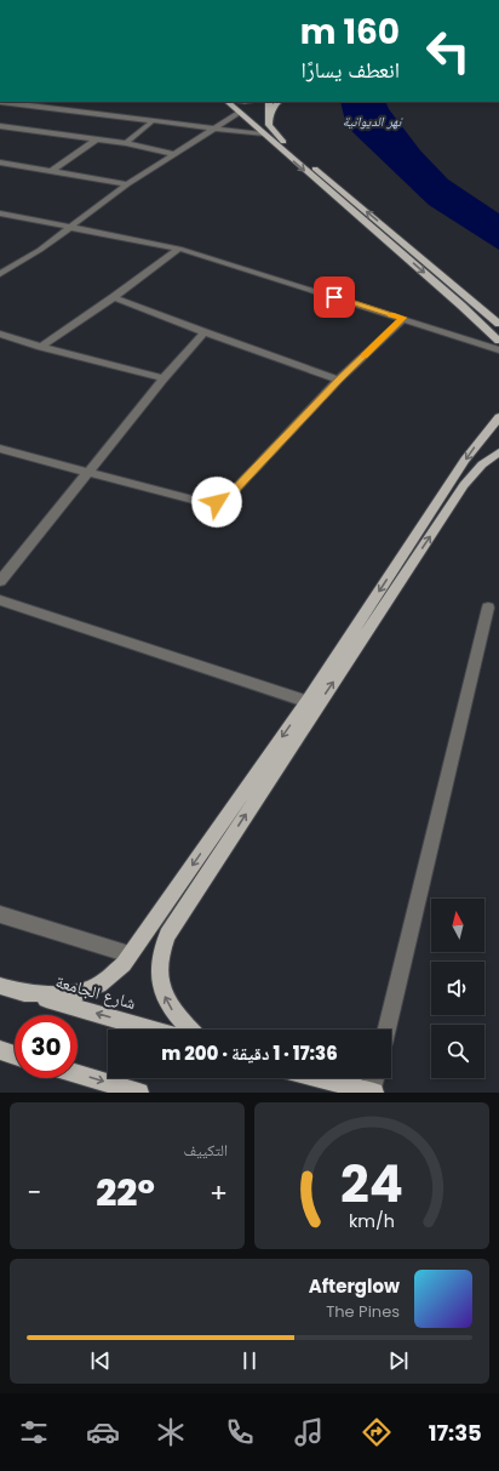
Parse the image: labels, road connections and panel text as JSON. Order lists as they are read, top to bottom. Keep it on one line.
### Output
{"streets":{"main road":["شارع الجامعة"]},"water":["نهر الديوانية"],"north":"top","page":{"turn":["160 m","انعطف يسارًا"],"limit":"30","trip":"17:36 · 1 دقيقة · 200 m","tile":"التكييف","heat":["−","22°","+"],"song":["Afterglow","The Pines"],"tabs":"17:35","gauge":["24","km/h"]}}
